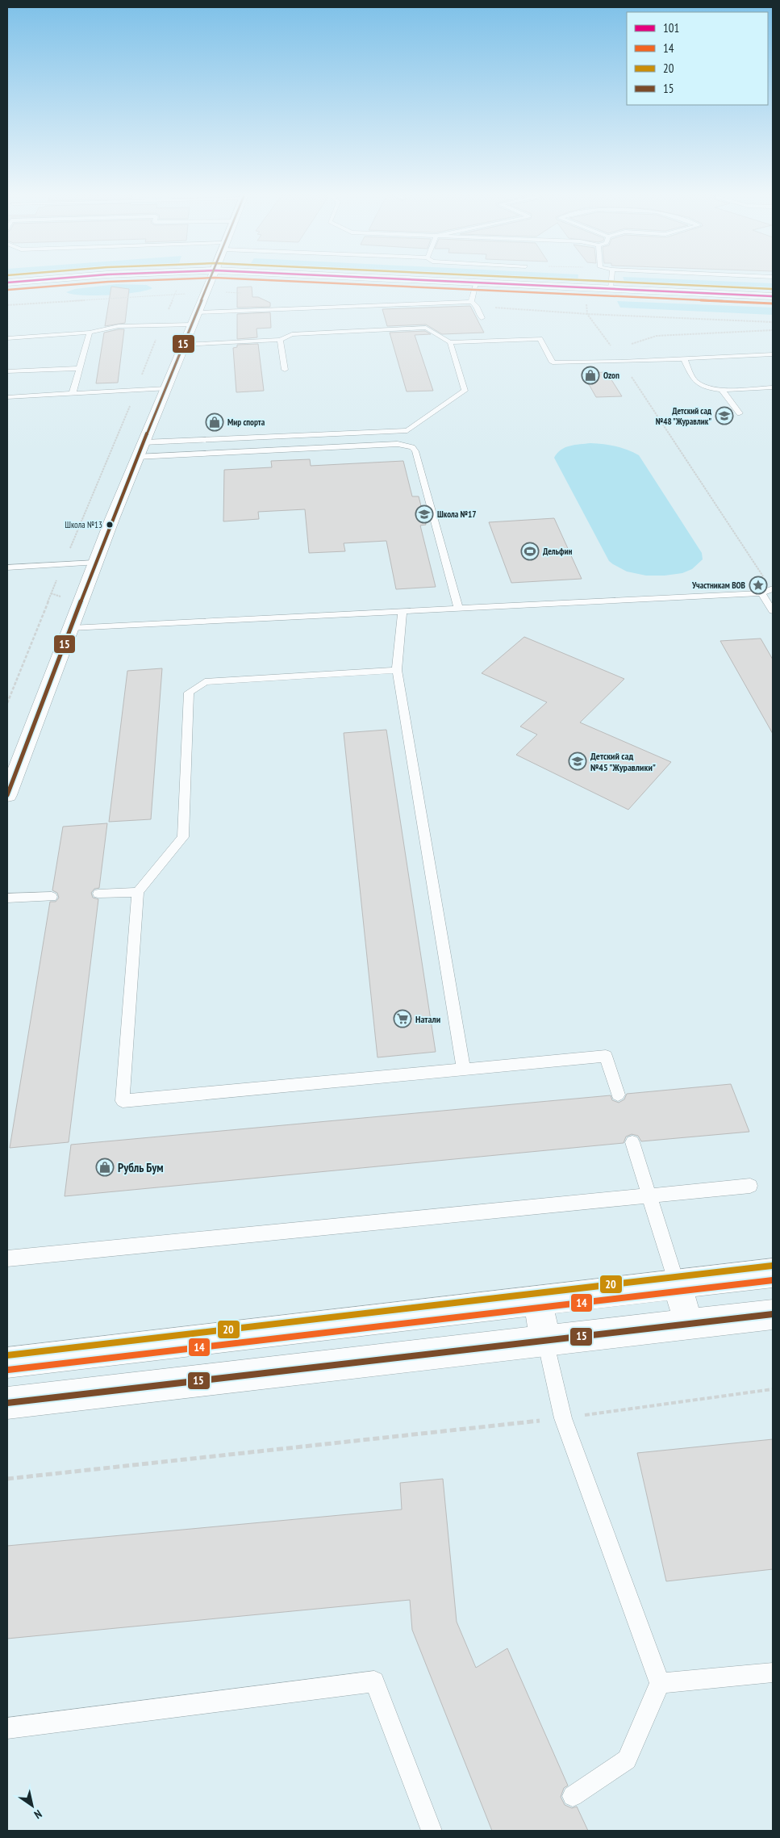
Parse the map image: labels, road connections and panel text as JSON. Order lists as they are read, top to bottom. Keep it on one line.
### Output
{"places":{"shop":["Ozon","Мир спорта","Рубль Бум"],"school or university":["Детский сад №48 \"Журавлик\"","Школа №17","Детский сад №45 \"Журавлики\""],"other":["Школа №13"],"sports":["Дельфин"],"place":["Участникам ВОВ"],"supermarket":["Натали"]},"lines":["transit line 101","transit line 14","transit line 20","transit line 15"],"legend":["101","14","20","15"],"north":"bottom right"}
